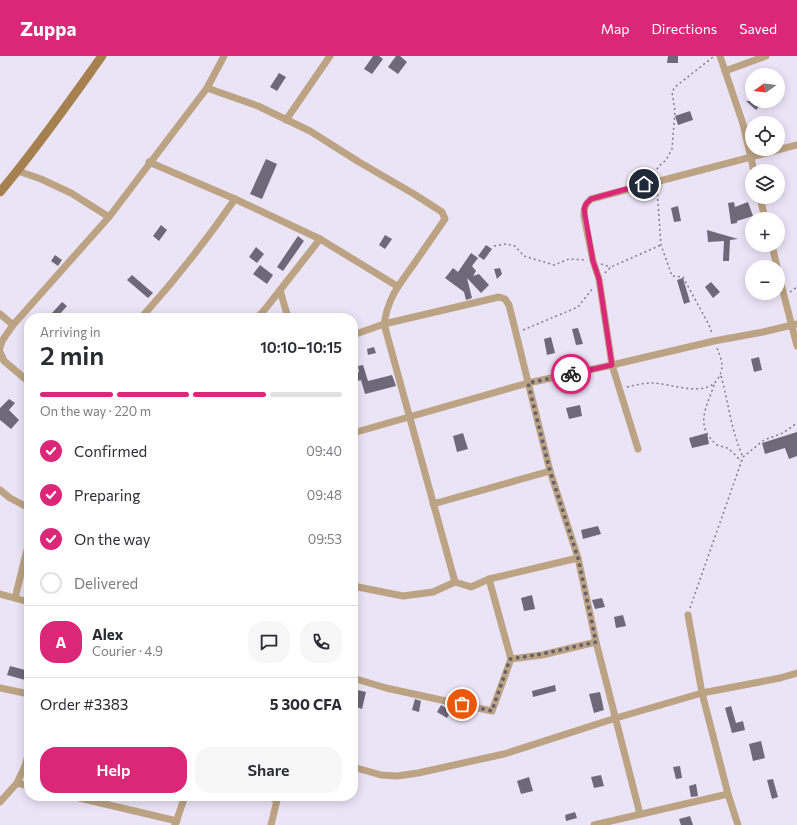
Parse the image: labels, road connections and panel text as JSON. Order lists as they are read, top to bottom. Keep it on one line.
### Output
{"north":"left","page":{"header":"Zuppa","nav":["Map","Directions","Saved"],"map_buttons":["+","−"],"heading":["2 min","Arriving in","10:10–10:15"],"panel":["Alex","Courier · 4.9","Order #3383","5 300 CFA"],"bar":"On the way · 220 m","list":[["Confirmed","09:40"],["Preparing","09:48"],["On the way","09:53"],"Delivered"],"round":"A","buttons":["Help","Share"]}}
